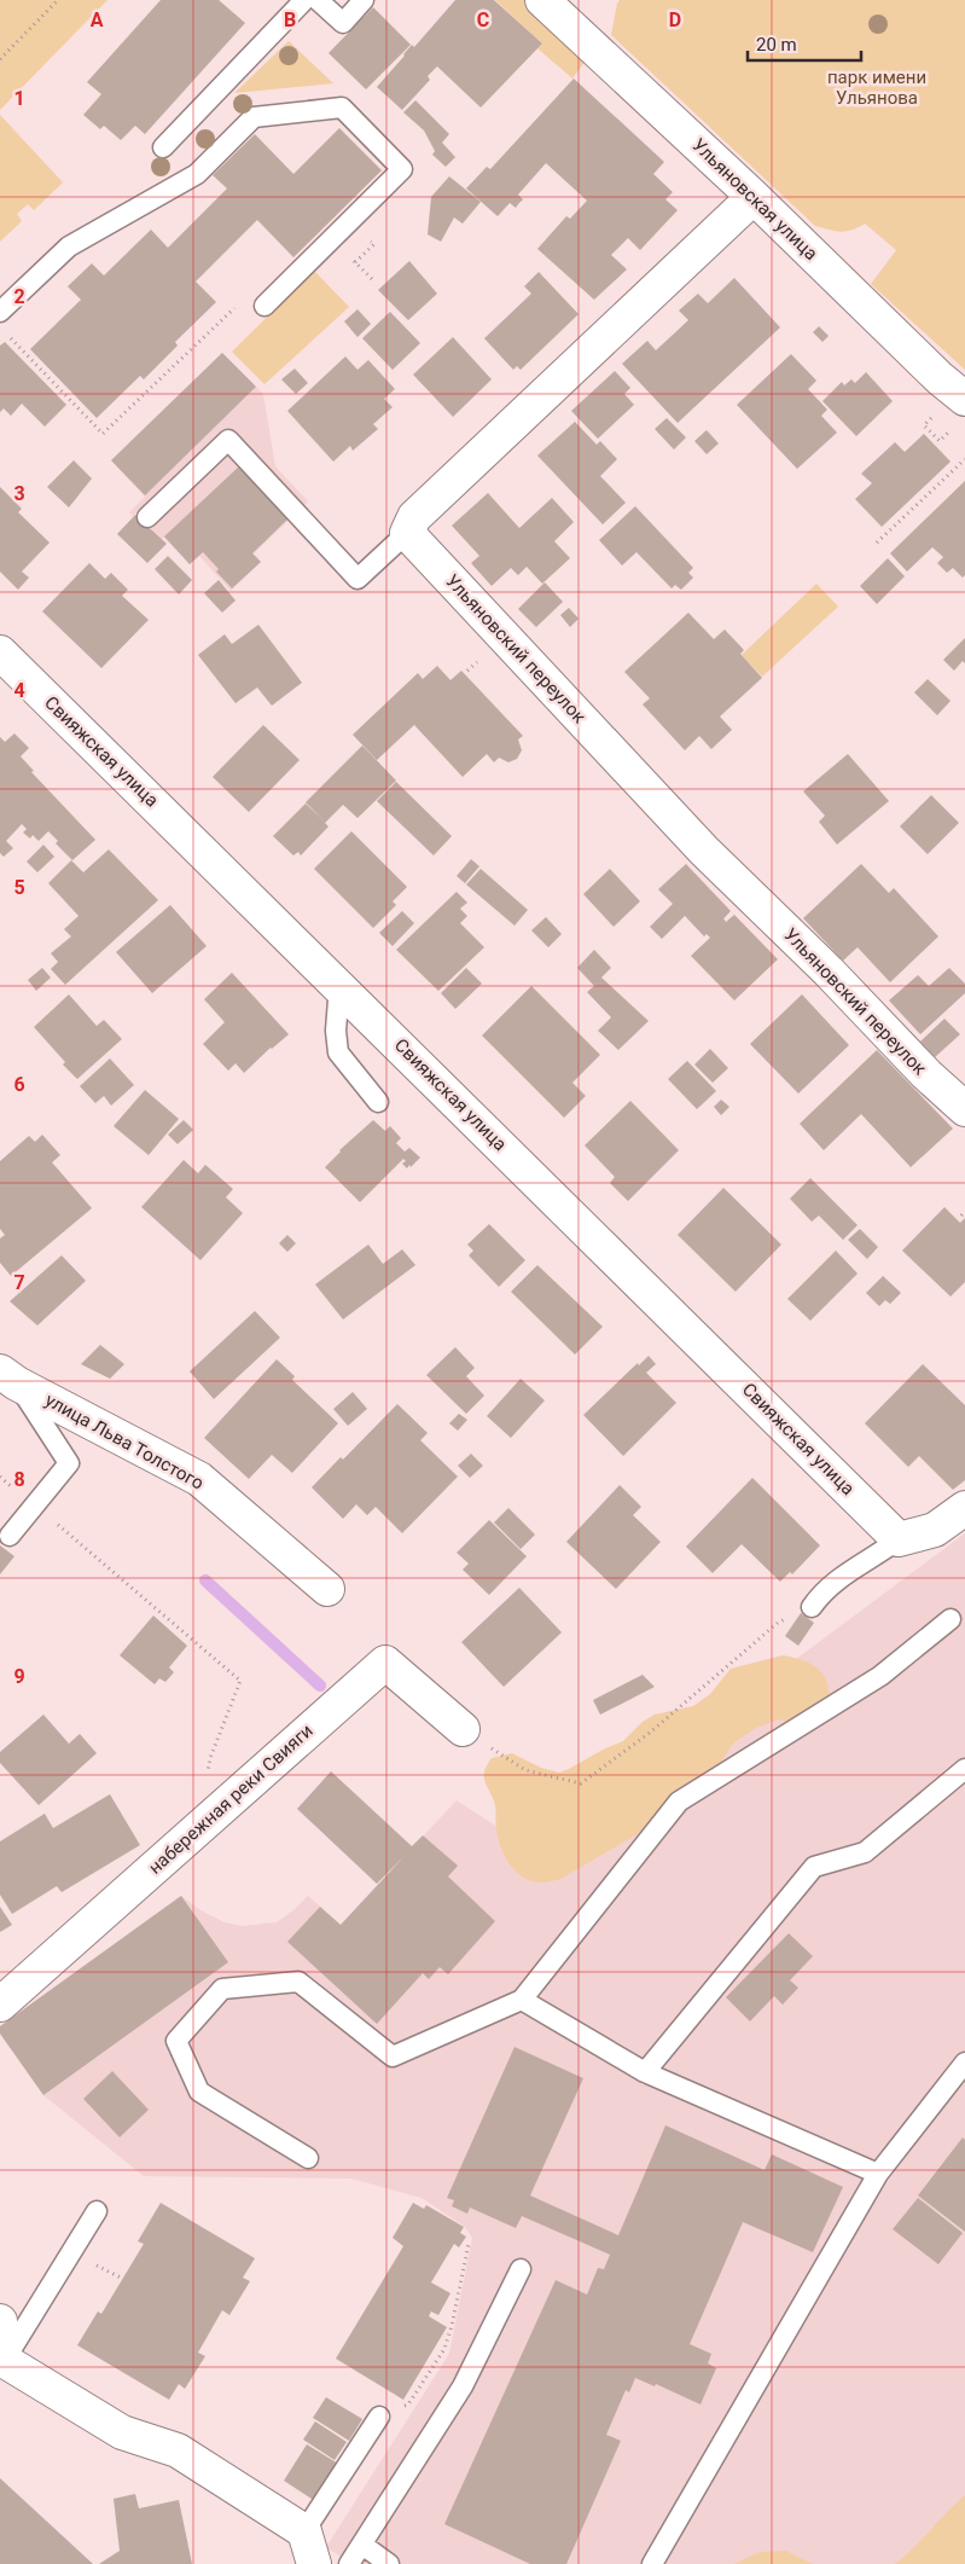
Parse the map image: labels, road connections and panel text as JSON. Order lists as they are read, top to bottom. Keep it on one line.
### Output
{"streets":{"street":["Ульяновская улица","Ульяновский переулок","Свияжская улица","улица Льва Толстого","набережная реки Свияги"]},"parks":["парк имени Ульянова"],"scale_bar":"20 m","grid":{"columns":["A","B","C","D"],"rows":["1","2","3","4","5","6","7","8","9"]}}
